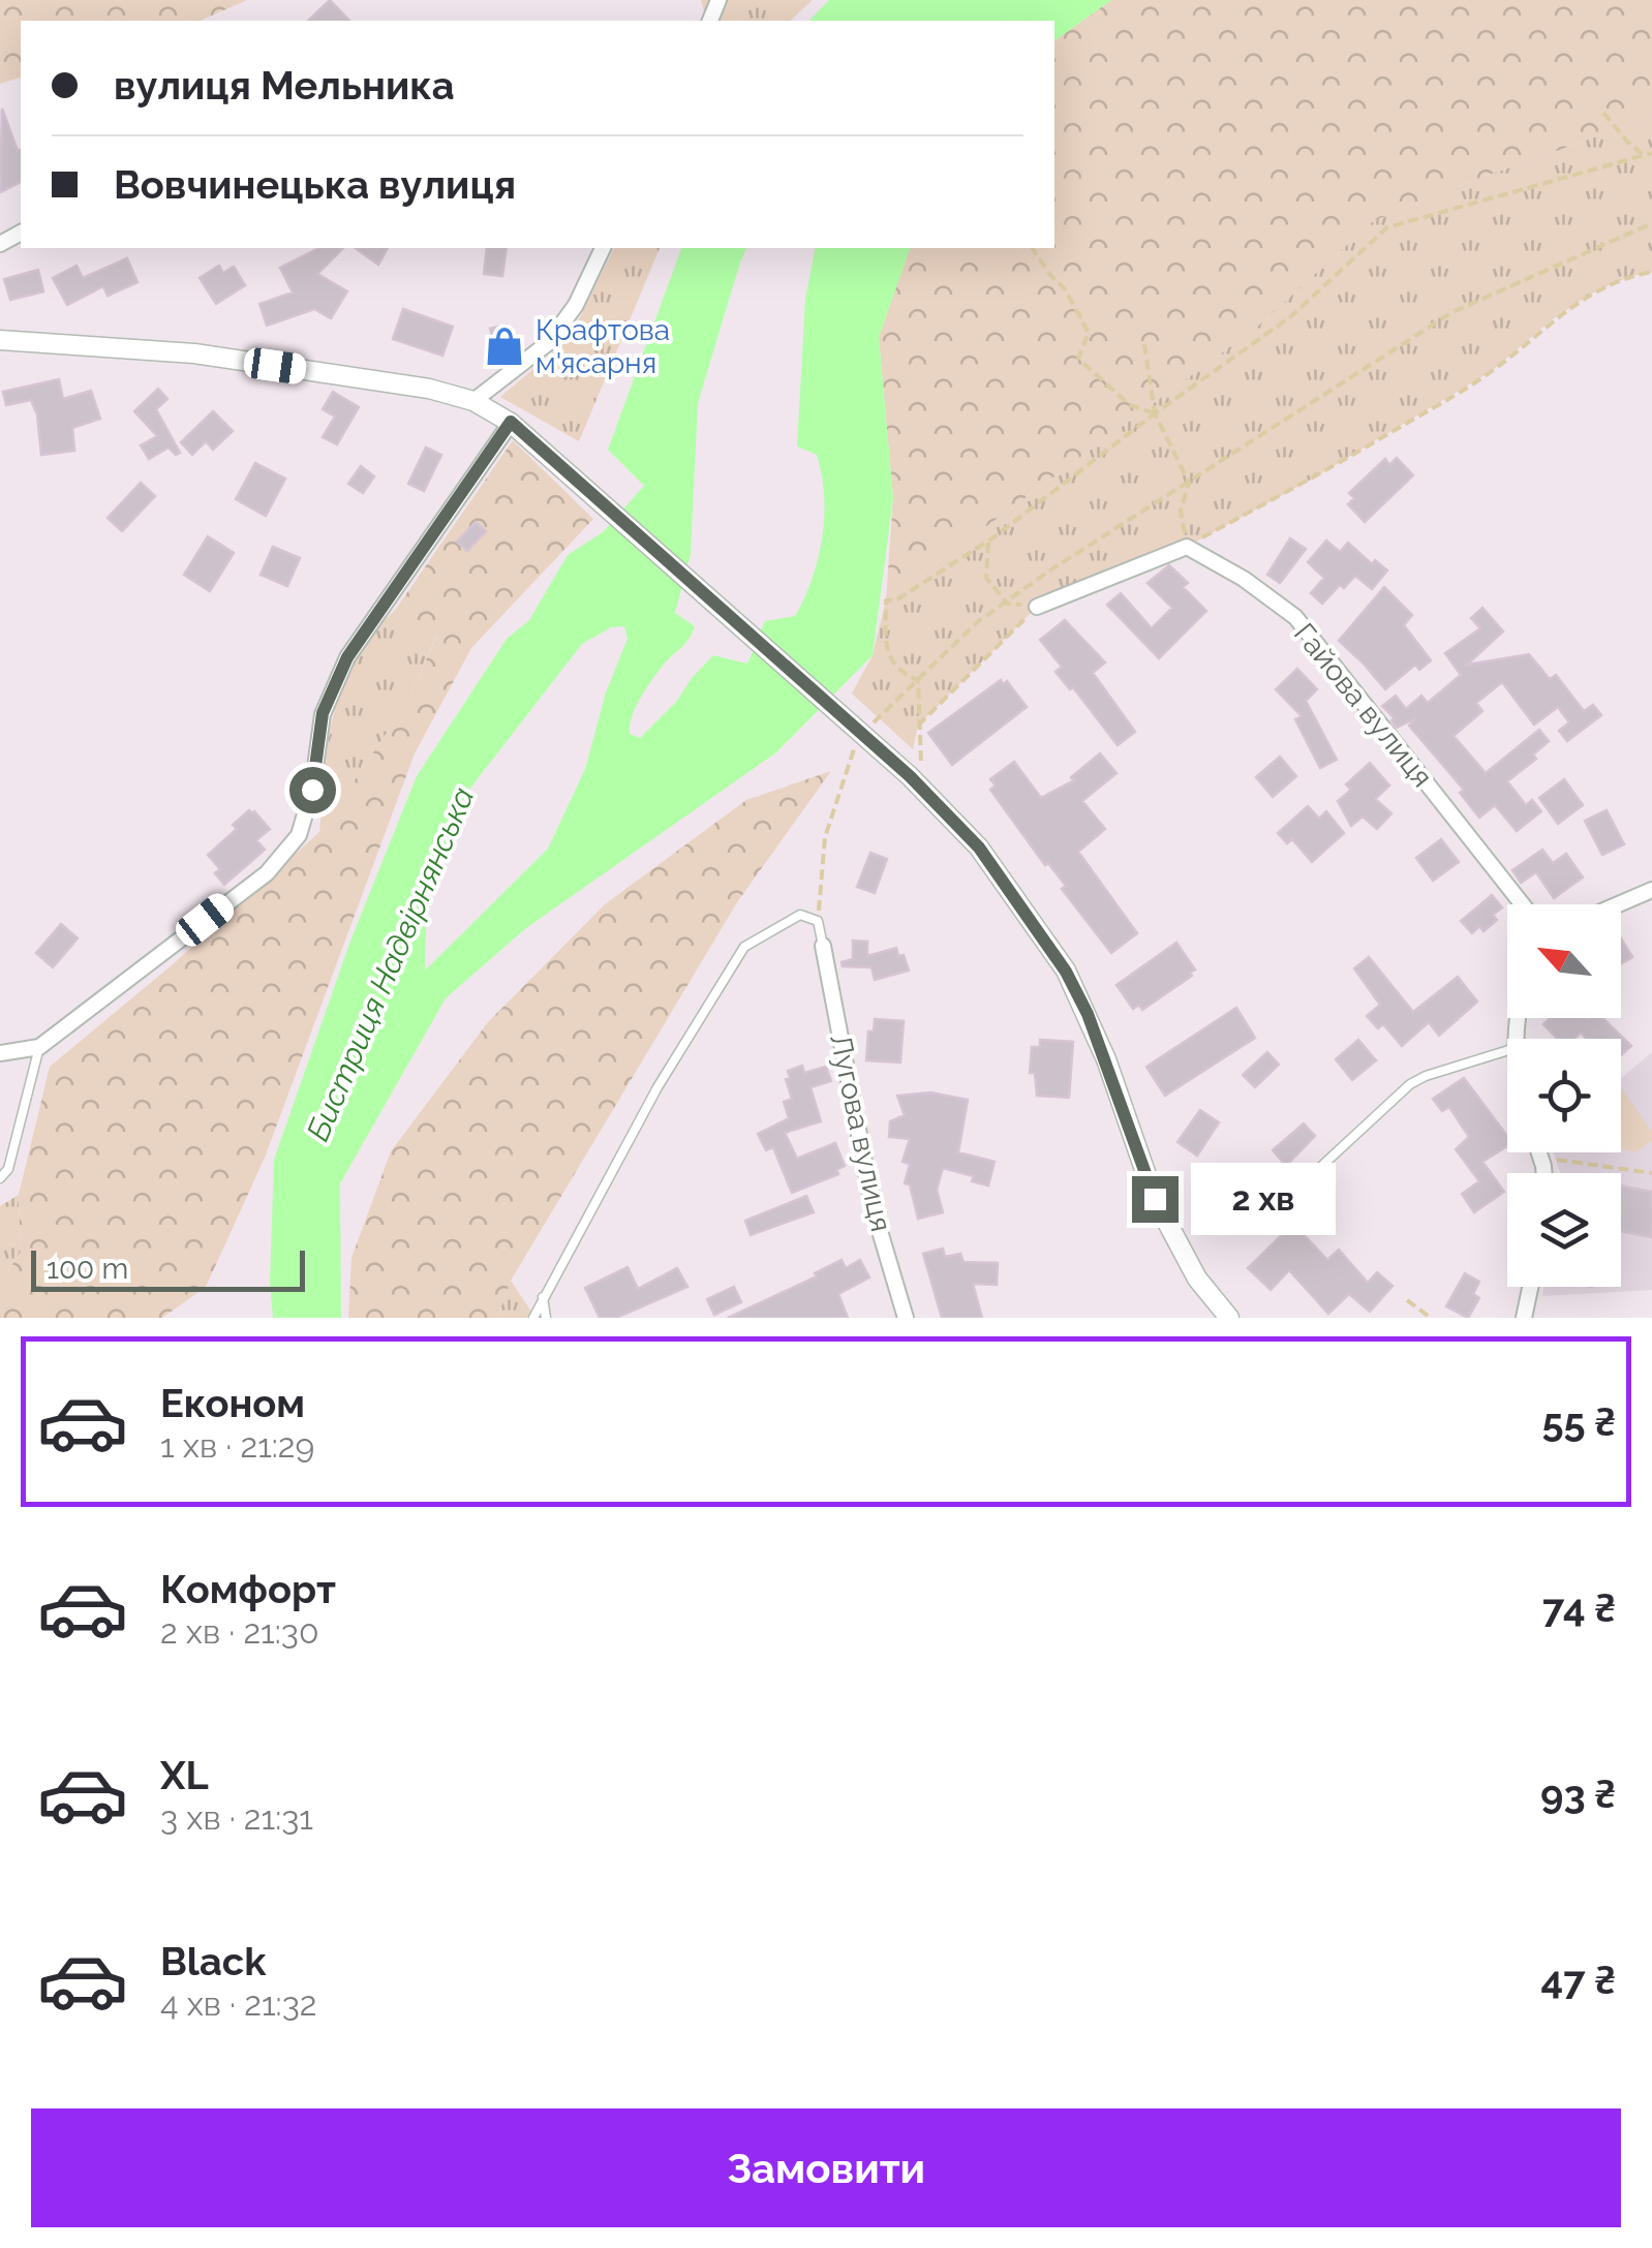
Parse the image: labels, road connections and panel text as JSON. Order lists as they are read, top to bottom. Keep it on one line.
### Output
{"streets":{"street":["Гайова вулиця","Лугова вулиця"]},"water":["Бистриця Надвірнянська"],"places":{"shop":["Крафтова м'ясарня"]},"scale_bar":"100 m","north":"top left","page":{"banner":["вулиця Мельника","Вовчинецька вулиця"],"bubble":"2 хв","scale":"100 m","list":[{"name":"Економ","note":"1 хв · 21:29","value":"55 ₴"},{"name":"Комфорт","note":"2 хв · 21:30","value":"74 ₴"},{"name":"XL","note":"3 хв · 21:31","value":"93 ₴"},{"name":"Black","note":"4 хв · 21:32","value":"47 ₴"}],"buttons":"Замовити"}}
